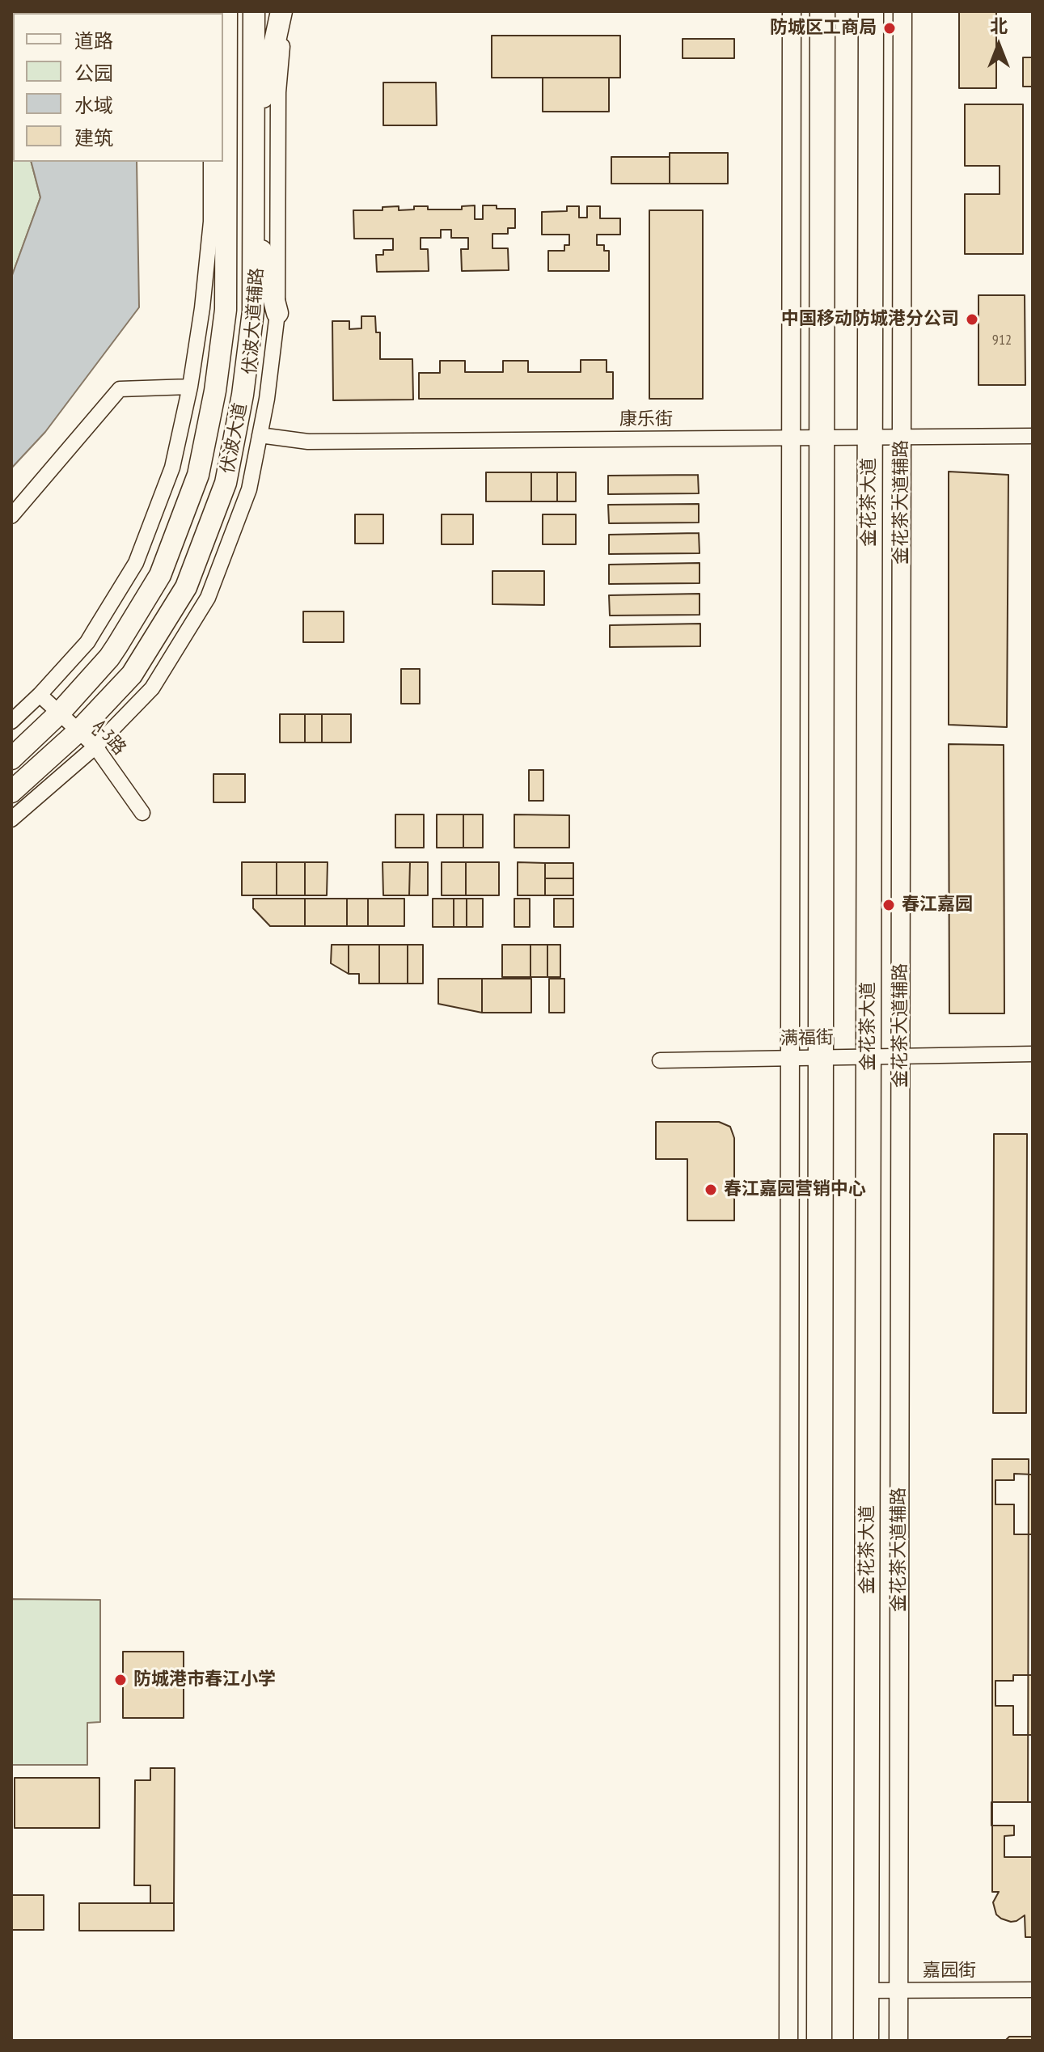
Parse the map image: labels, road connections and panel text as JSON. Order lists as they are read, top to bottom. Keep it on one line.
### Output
{"streets":{"highway":["金花茶大道"],"main road":["伏波大道"],"street":["伏波大道辅路","康乐街","金花茶大道辅路","A-3路","满福街","嘉园街"]},"crossings":[["伏波大道辅路","康乐街"],["伏波大道辅路","A-3路"],["康乐街","金花茶大道"],["康乐街","金花茶大道辅路"],["伏波大道","A-3路"],["金花茶大道","满福街"],["金花茶大道","嘉园街"],["金花茶大道辅路","满福街"],["金花茶大道辅路","嘉园街"]],"places":["防城区工商局","中国移动防城港分公司","春江嘉园","春江嘉园营销中心","防城港市春江小学"],"house_numbers":["912"],"legend":["道路","公园","水域","建筑"],"north":"top"}
